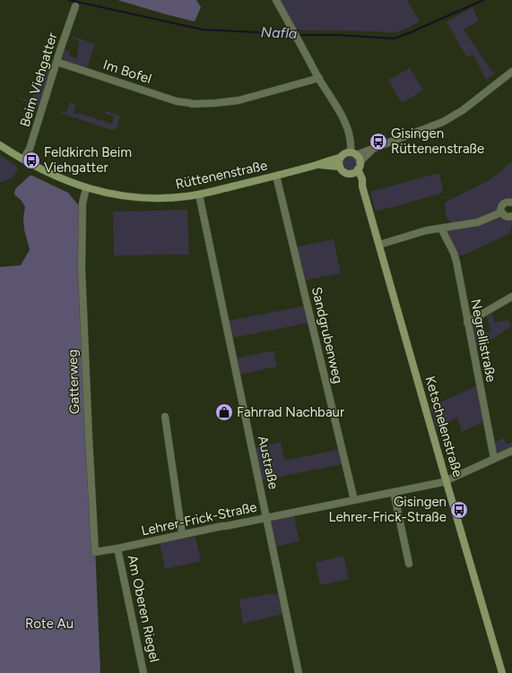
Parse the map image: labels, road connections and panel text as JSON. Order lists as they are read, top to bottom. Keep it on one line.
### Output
{"streets":{"main road":["Rüttenenstraße","Ketschelenstraße"],"street":["Im Bofel","Beim Viehgatter","Sandgrubenweg","Negrellistraße","Gatterweg","Austraße","Lehrer-Frick-Straße","Am Oberen Riegel"]},"crossings":[["Im Bofel","Beim Viehgatter"],["Beim Viehgatter","Rüttenenstraße"],["Rüttenenstraße","Sandgrubenweg"],["Rüttenenstraße","Gatterweg"],["Rüttenenstraße","Ketschelenstraße"],["Rüttenenstraße","Austraße"],["Sandgrubenweg","Lehrer-Frick-Straße"],["Negrellistraße","Lehrer-Frick-Straße"],["Gatterweg","Lehrer-Frick-Straße"],["Gatterweg","Am Oberen Riegel"],["Ketschelenstraße","Lehrer-Frick-Straße"],["Austraße","Lehrer-Frick-Straße"],["Lehrer-Frick-Straße","Am Oberen Riegel"]],"water":["Nafla"],"parks":["Rote Au"],"places":{"bus stop":["Gisingen Rüttenenstraße","Feldkirch Beim Viehgatter","Gisingen Lehrer-Frick-Straße"],"shop":["Fahrrad Nachbaur"]}}
